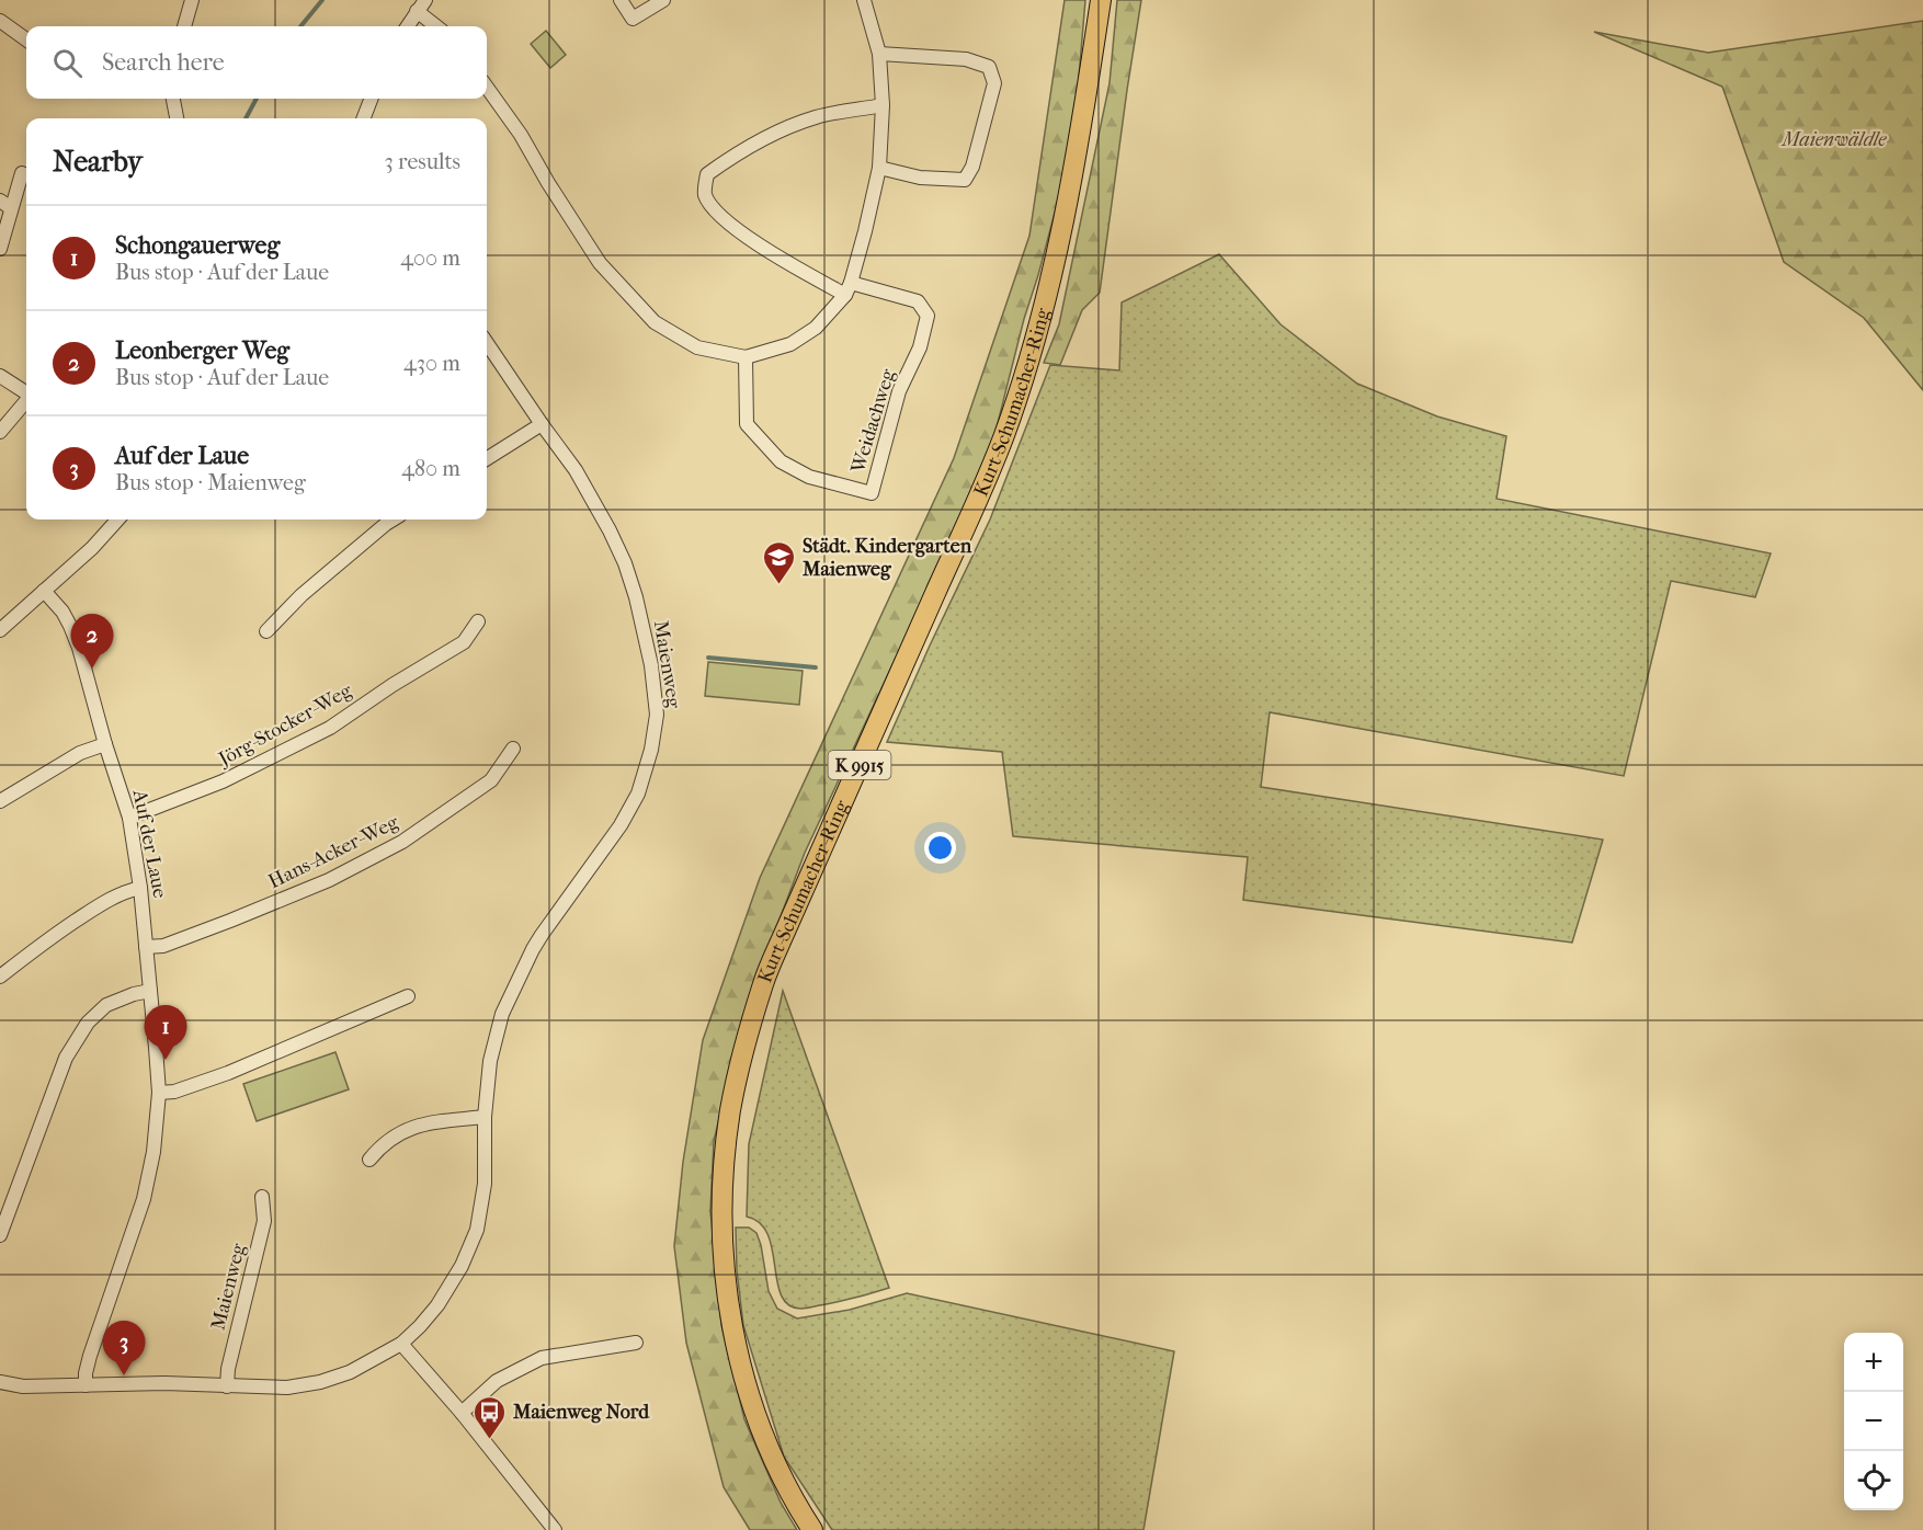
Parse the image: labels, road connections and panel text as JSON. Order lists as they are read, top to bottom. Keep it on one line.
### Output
{"streets":{"main road":["Kurt-Schumacher-Ring","K 9915"],"street":["Weidachweg","Maienweg","Jörg-Stocker-Weg","Auf der Laue","Hans-Acker-Weg"]},"crossings":[["Maienweg","Auf der Laue"],["Jörg-Stocker-Weg","Auf der Laue"],["Auf der Laue","Hans-Acker-Weg"]],"parks":["Maienwäldle"],"places":{"school or university":["Städt. Kindergarten Maienweg"],"bus stop":["Maienweg Nord"]},"page":{"search":"Search here","heading":["Nearby","3 results"],"list":[{"mark":"1","name":"Schongauerweg","note":"Bus stop · Auf der Laue","value":"400 m"},{"mark":"2","name":"Leonberger Weg","note":"Bus stop · Auf der Laue","value":"430 m"},{"mark":"3","name":"Auf der Laue","note":"Bus stop · Maienweg","value":"480 m"}],"pins":["2","1","3"],"map_buttons":["+","−"]}}
